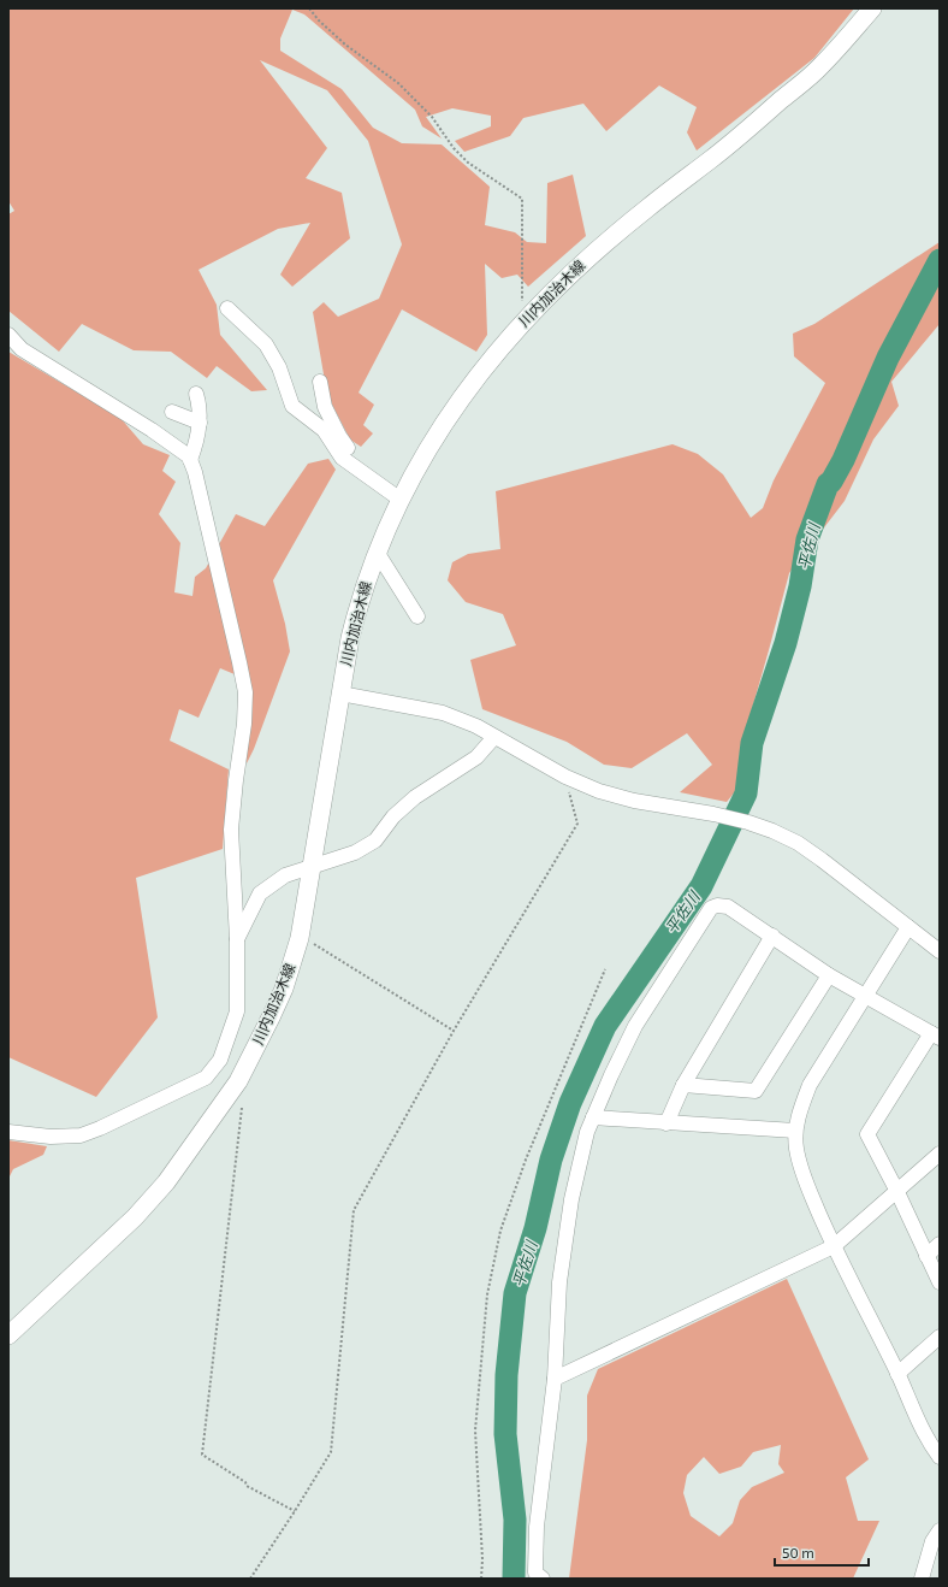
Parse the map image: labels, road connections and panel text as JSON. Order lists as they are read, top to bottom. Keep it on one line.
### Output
{"streets":{"main road":["川内加治木線"]},"water":["平佐川"],"scale_bar":"50 m"}
